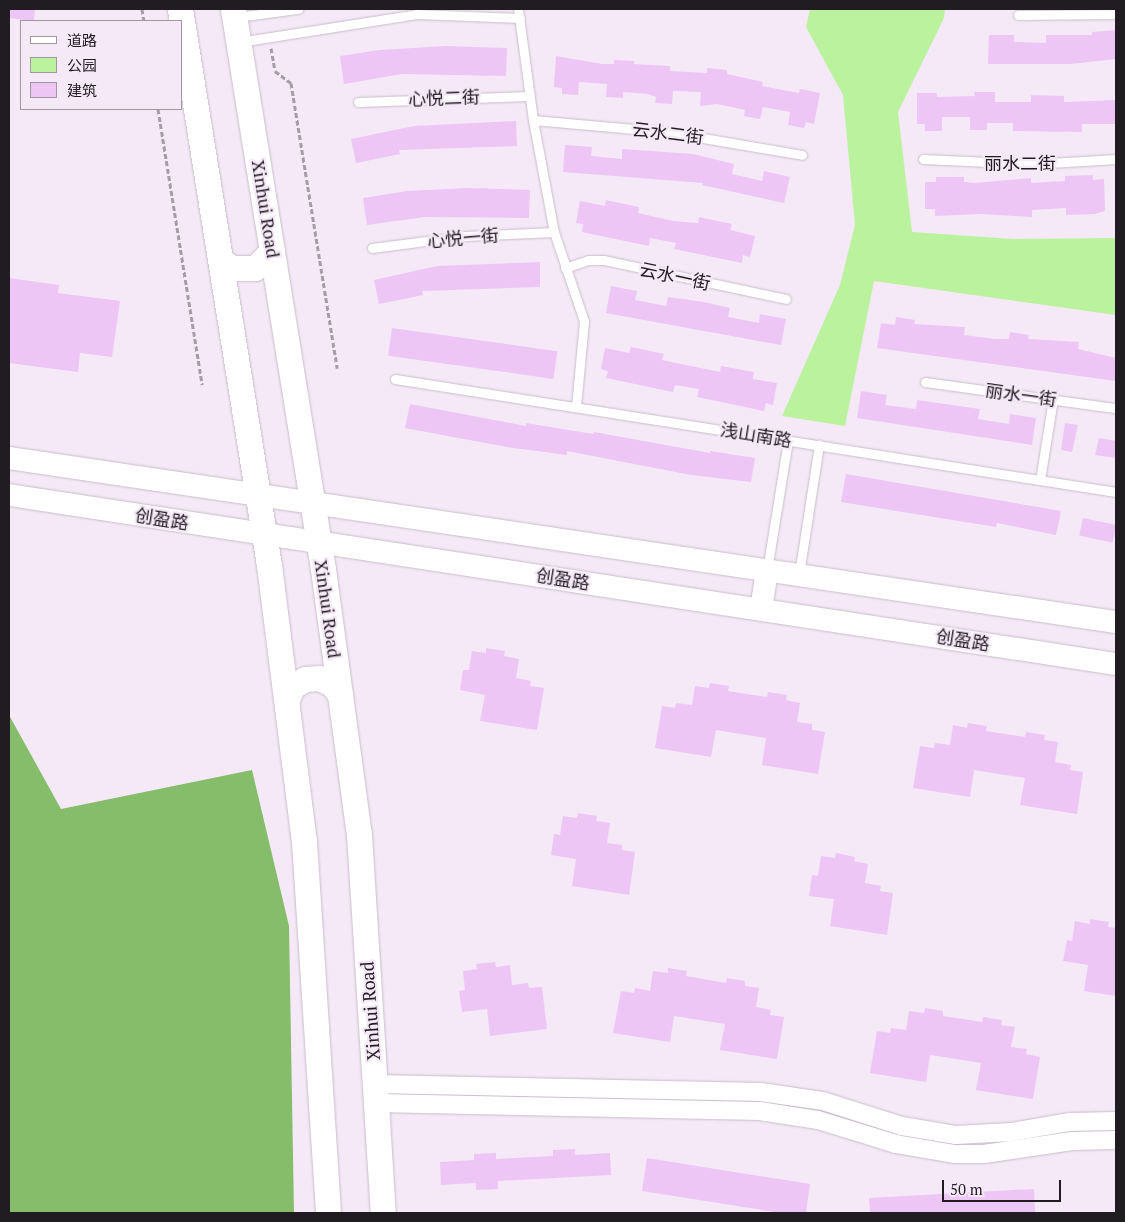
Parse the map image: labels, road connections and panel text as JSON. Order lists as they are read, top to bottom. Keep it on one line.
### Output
{"streets":{"main road":["Xinhui Road"],"street":["创盈路"],"lane":["心悦二街","云水二街","丽水二街","心悦一街","云水一街","丽水一街","浅山南路"]},"crossings":[["Xinhui Road","创盈路"]],"legend":["道路","公园","建筑"],"scale_bar":"50 m"}
